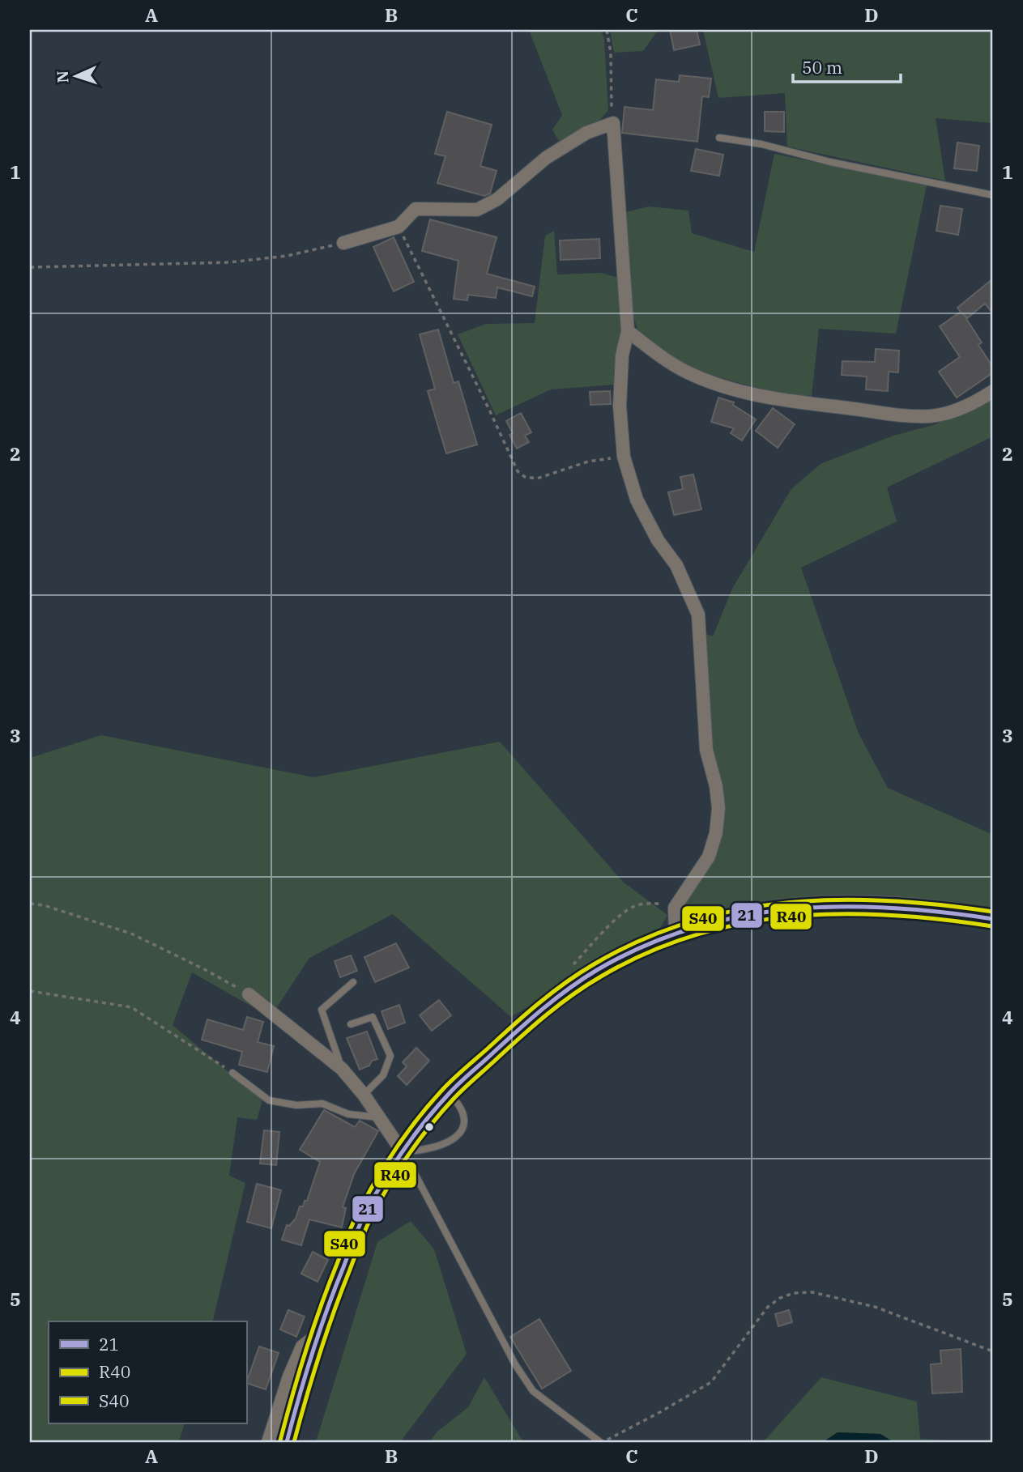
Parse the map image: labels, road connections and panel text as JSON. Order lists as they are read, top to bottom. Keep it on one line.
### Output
{"lines":["transit line S40","transit line 21","transit line R40"],"legend":["21","R40","S40"],"scale_bar":"50 m","north":"left","grid":{"columns":["A","B","C","D"],"rows":["1","2","3","4","5"]}}
